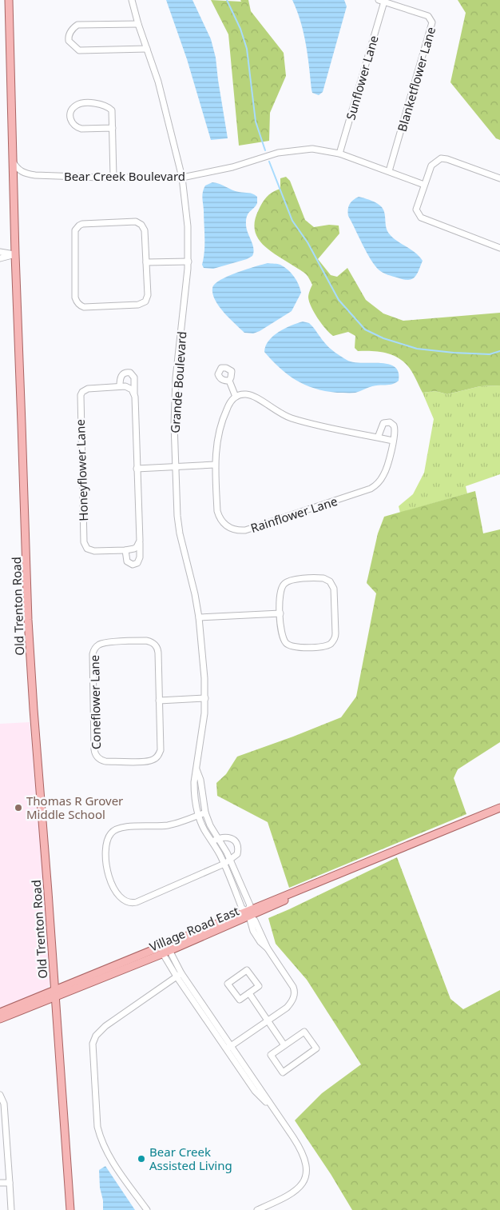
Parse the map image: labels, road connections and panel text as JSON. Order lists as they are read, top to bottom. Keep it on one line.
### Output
{"streets":{"main road":["Old Trenton Road","Village Road East"],"street":["Sunflower Lane","Blanketflower Lane","Bear Creek Boulevard","Grande Boulevard","Honeyflower Lane","Rainflower Lane","Coneflower Lane"]},"crossings":[["Sunflower Lane","Blanketflower Lane"],["Sunflower Lane","Bear Creek Boulevard"],["Blanketflower Lane","Bear Creek Boulevard"],["Bear Creek Boulevard","Grande Boulevard"],["Bear Creek Boulevard","Old Trenton Road"],["Grande Boulevard","Village Road East"],["Old Trenton Road","Village Road East"]],"places":["Thomas R Grover Middle School","Bear Creek Assisted Living"]}
